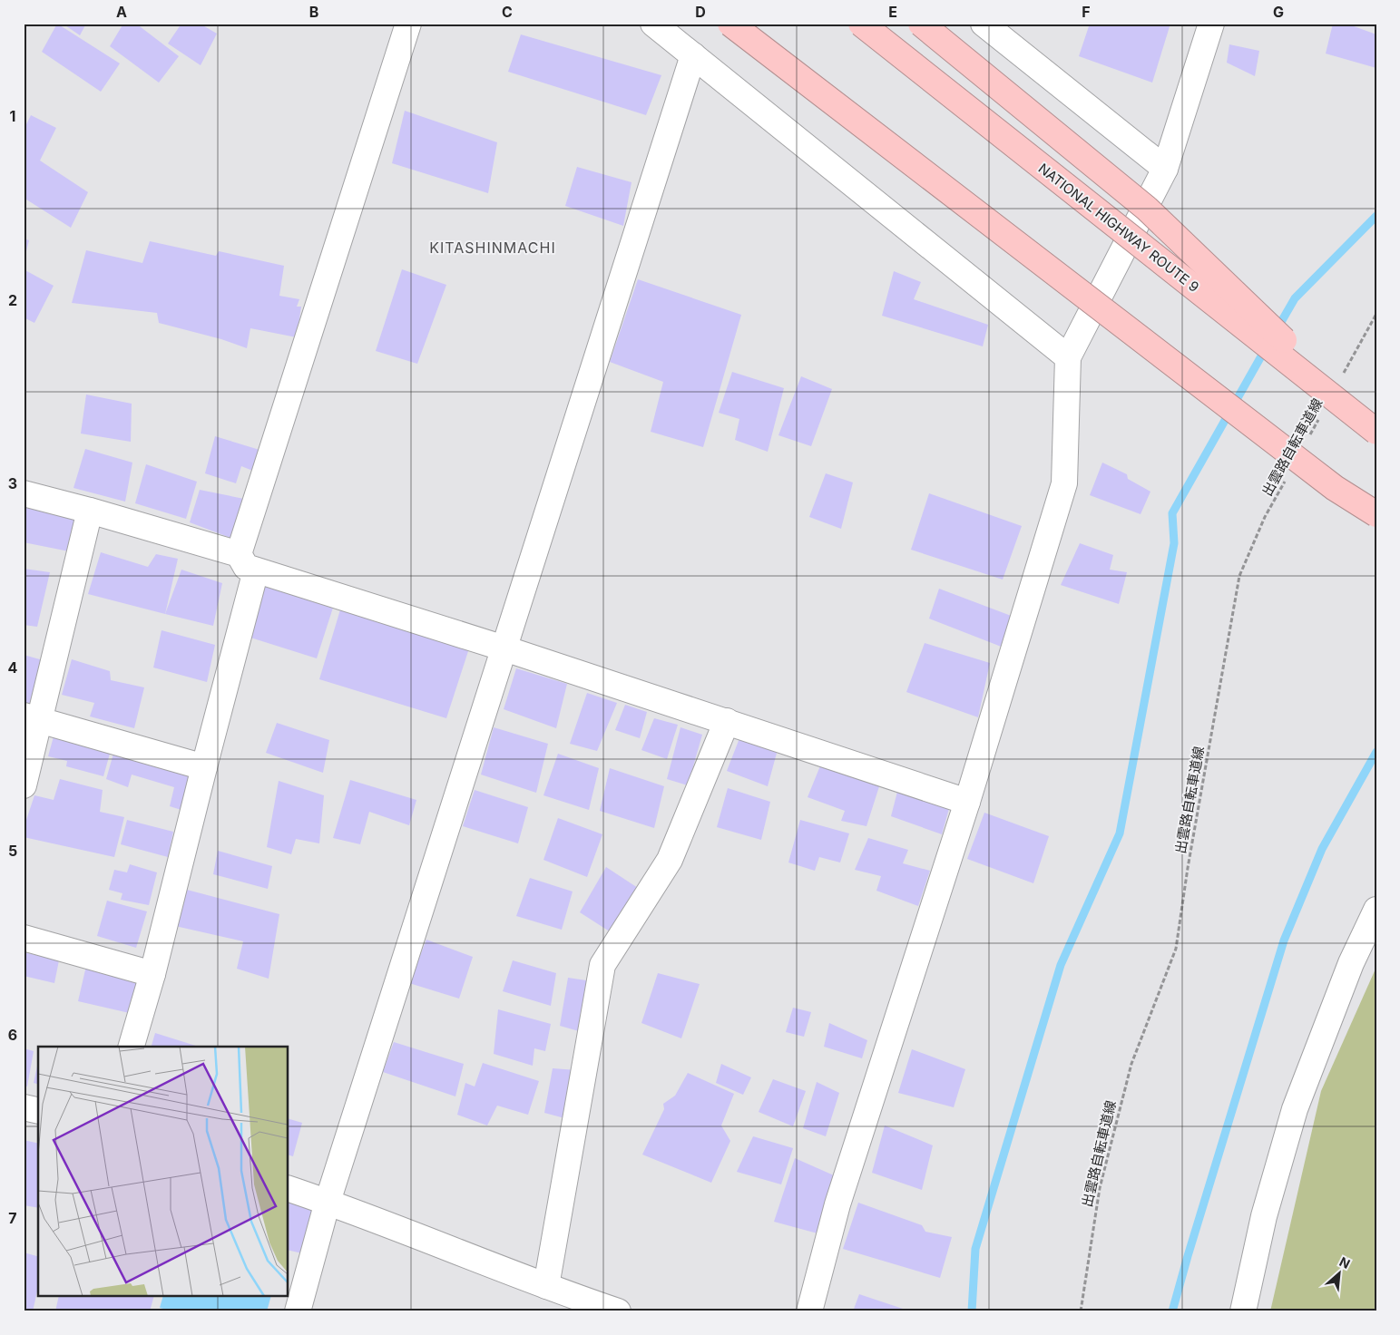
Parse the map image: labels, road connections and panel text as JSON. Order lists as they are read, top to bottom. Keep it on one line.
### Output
{"streets":{"highway":["NATIONAL HIGHWAY ROUTE 9"],"path":["出雲路自転車道線"]},"districts":["KITASHINMACHI"],"north":"top right","grid":{"columns":["A","B","C","D","E","F","G"],"rows":["1","2","3","4","5","6","7"]}}
